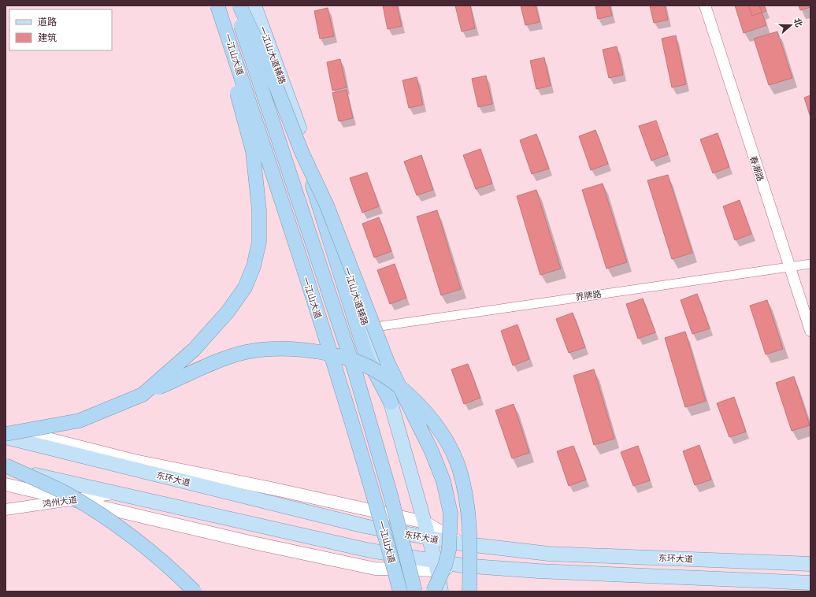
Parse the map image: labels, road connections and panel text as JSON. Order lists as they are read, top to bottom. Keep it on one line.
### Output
{"streets":{"highway":["一江山大道"],"main road":["一江山大道辅路","东环大道"],"street":["春潮路","界牌路","鸿州大道"]},"crossings":[["一江山大道辅路","界牌路"],["一江山大道辅路","东环大道"],["春潮路","界牌路"]],"legend":["道路","建筑"],"north":"right"}
